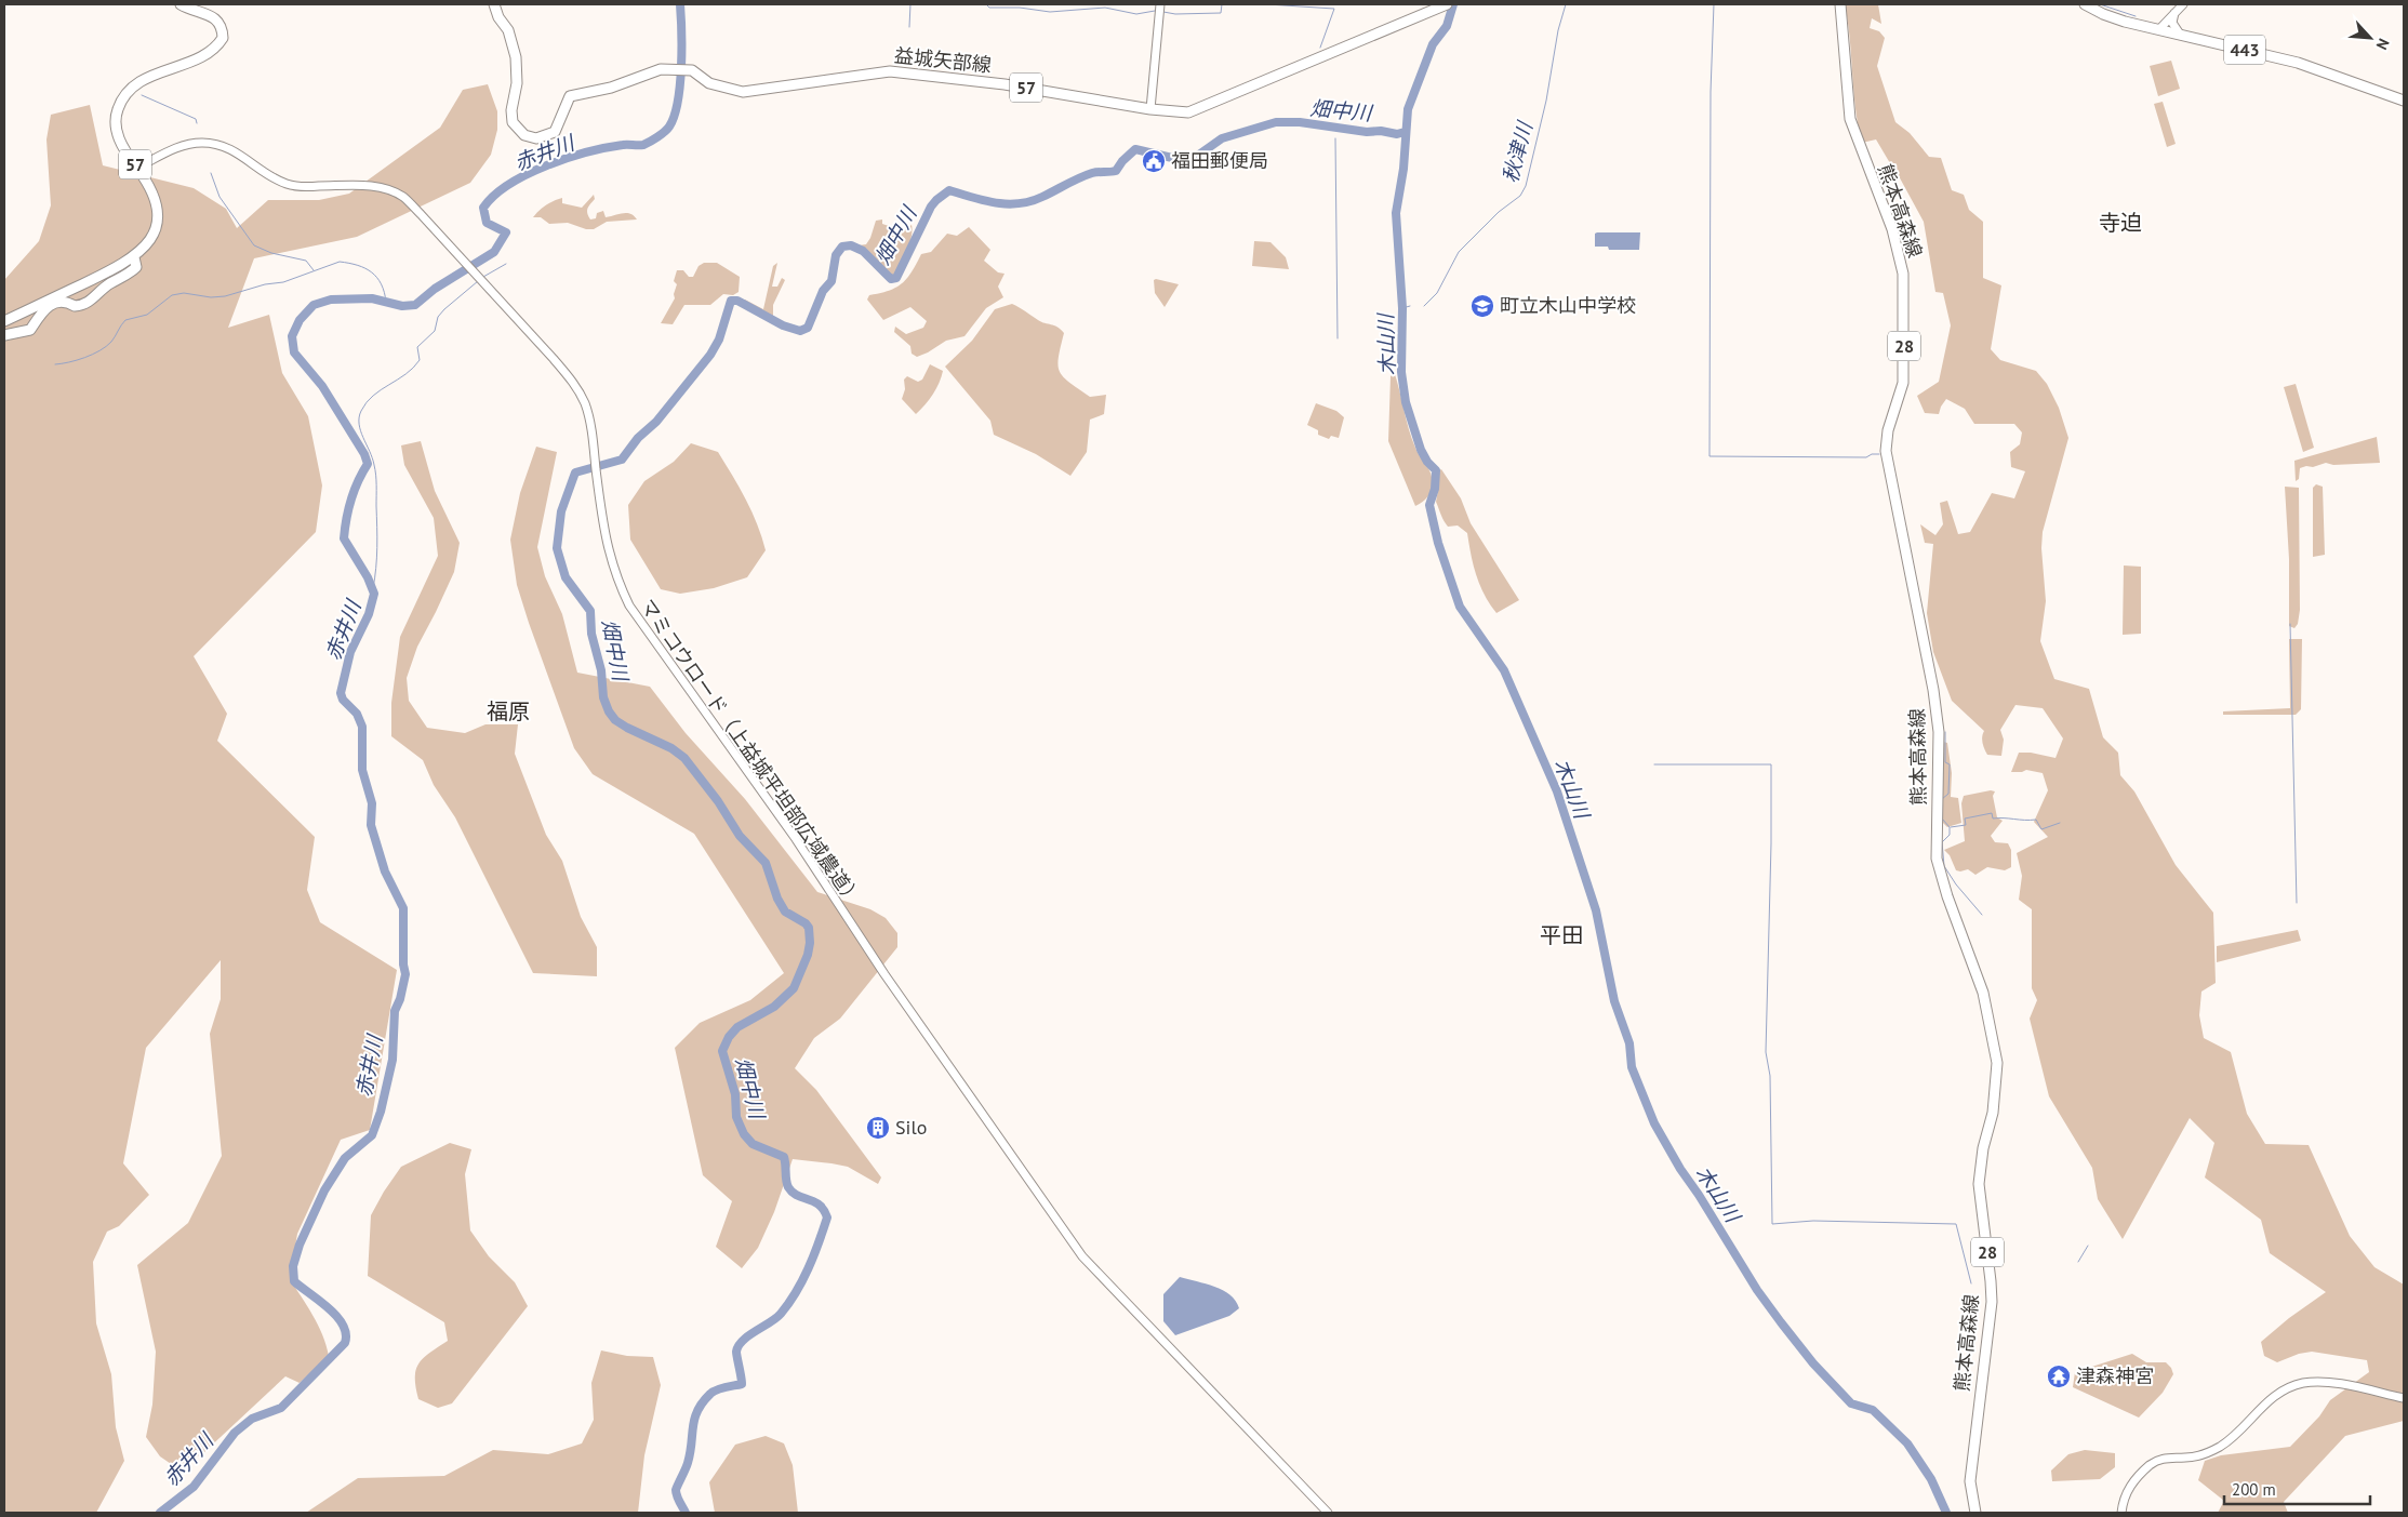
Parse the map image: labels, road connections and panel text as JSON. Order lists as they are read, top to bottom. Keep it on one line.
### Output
{"streets":{"main road":["443","益城矢部線","57","熊本高森線","28"],"street":["マミコウロード（上益城平坦部広域農道）"]},"crossings":[["57","マミコウロード（上益城平坦部広域農道）"]],"districts":["寺迫","福原","平田"],"water":["畑中川","赤井川","秋津川","木山川"],"places":{"public building":["福田郵便局"],"school or university":["町立木山中学校"],"building":["Silo"],"temple":["津森神宮"]},"scale_bar":"200 m","north":"bottom right"}
